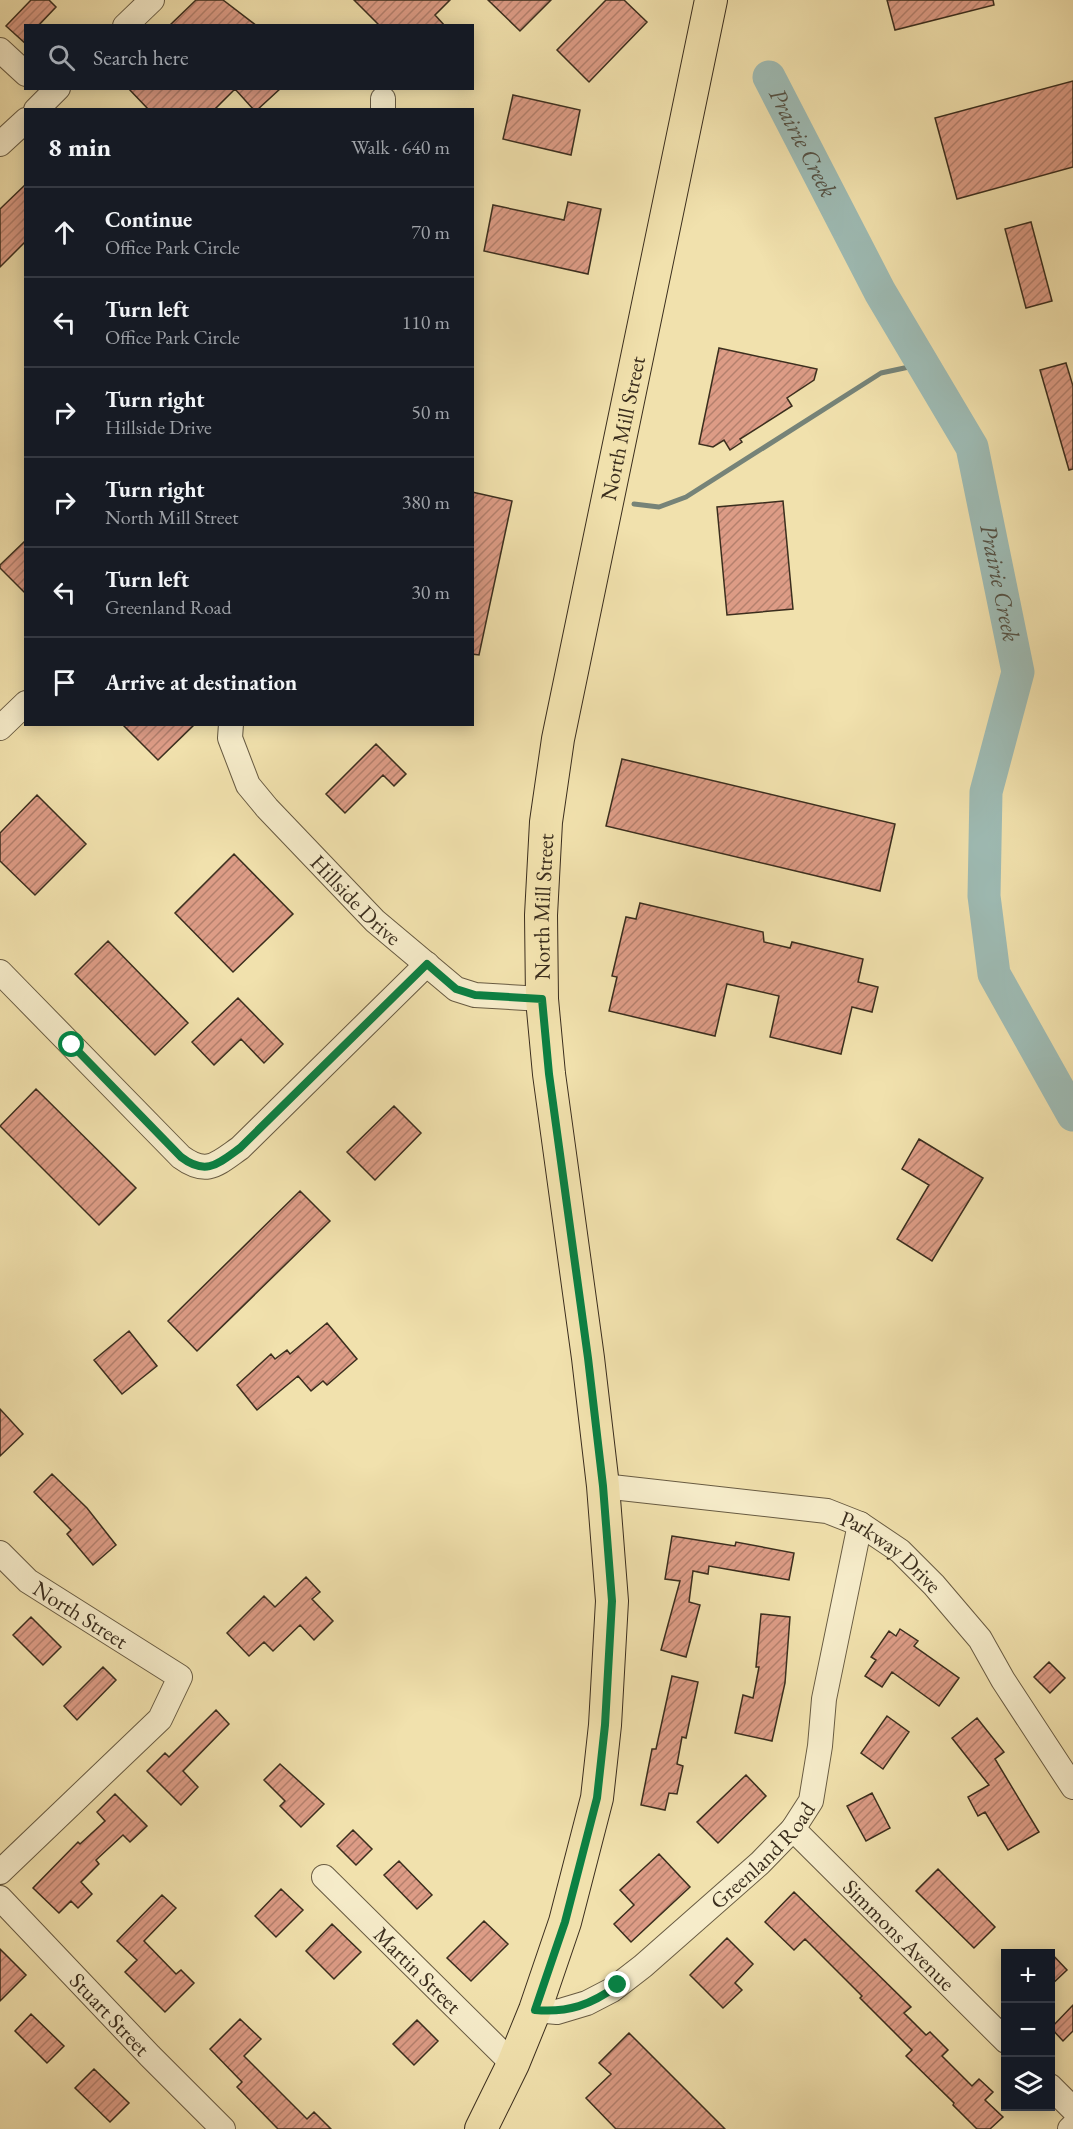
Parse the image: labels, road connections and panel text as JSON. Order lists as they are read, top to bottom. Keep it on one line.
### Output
{"streets":{"main road":["North Mill Street"],"street":["Hillside Drive","Parkway Drive","North Street","Greenland Road","Simmons Avenue","Martin Street","Stuart Street"]},"crossings":[["North Mill Street","Hillside Drive"],["North Mill Street","Parkway Drive"],["North Mill Street","Greenland Road"],["North Mill Street","Martin Street"],["Parkway Drive","Greenland Road"],["Greenland Road","Simmons Avenue"]],"water":["Prairie Creek"],"page":{"search":"Search here","heading":["8 min","Walk · 640 m"],"list":[["Continue","Office Park Circle","70 m"],["Turn left","Office Park Circle","110 m"],["Turn right","Hillside Drive","50 m"],["Turn right","North Mill Street","380 m"],["Turn left","Greenland Road","30 m"],"Arrive at destination"],"map_buttons":["+","−"]}}
